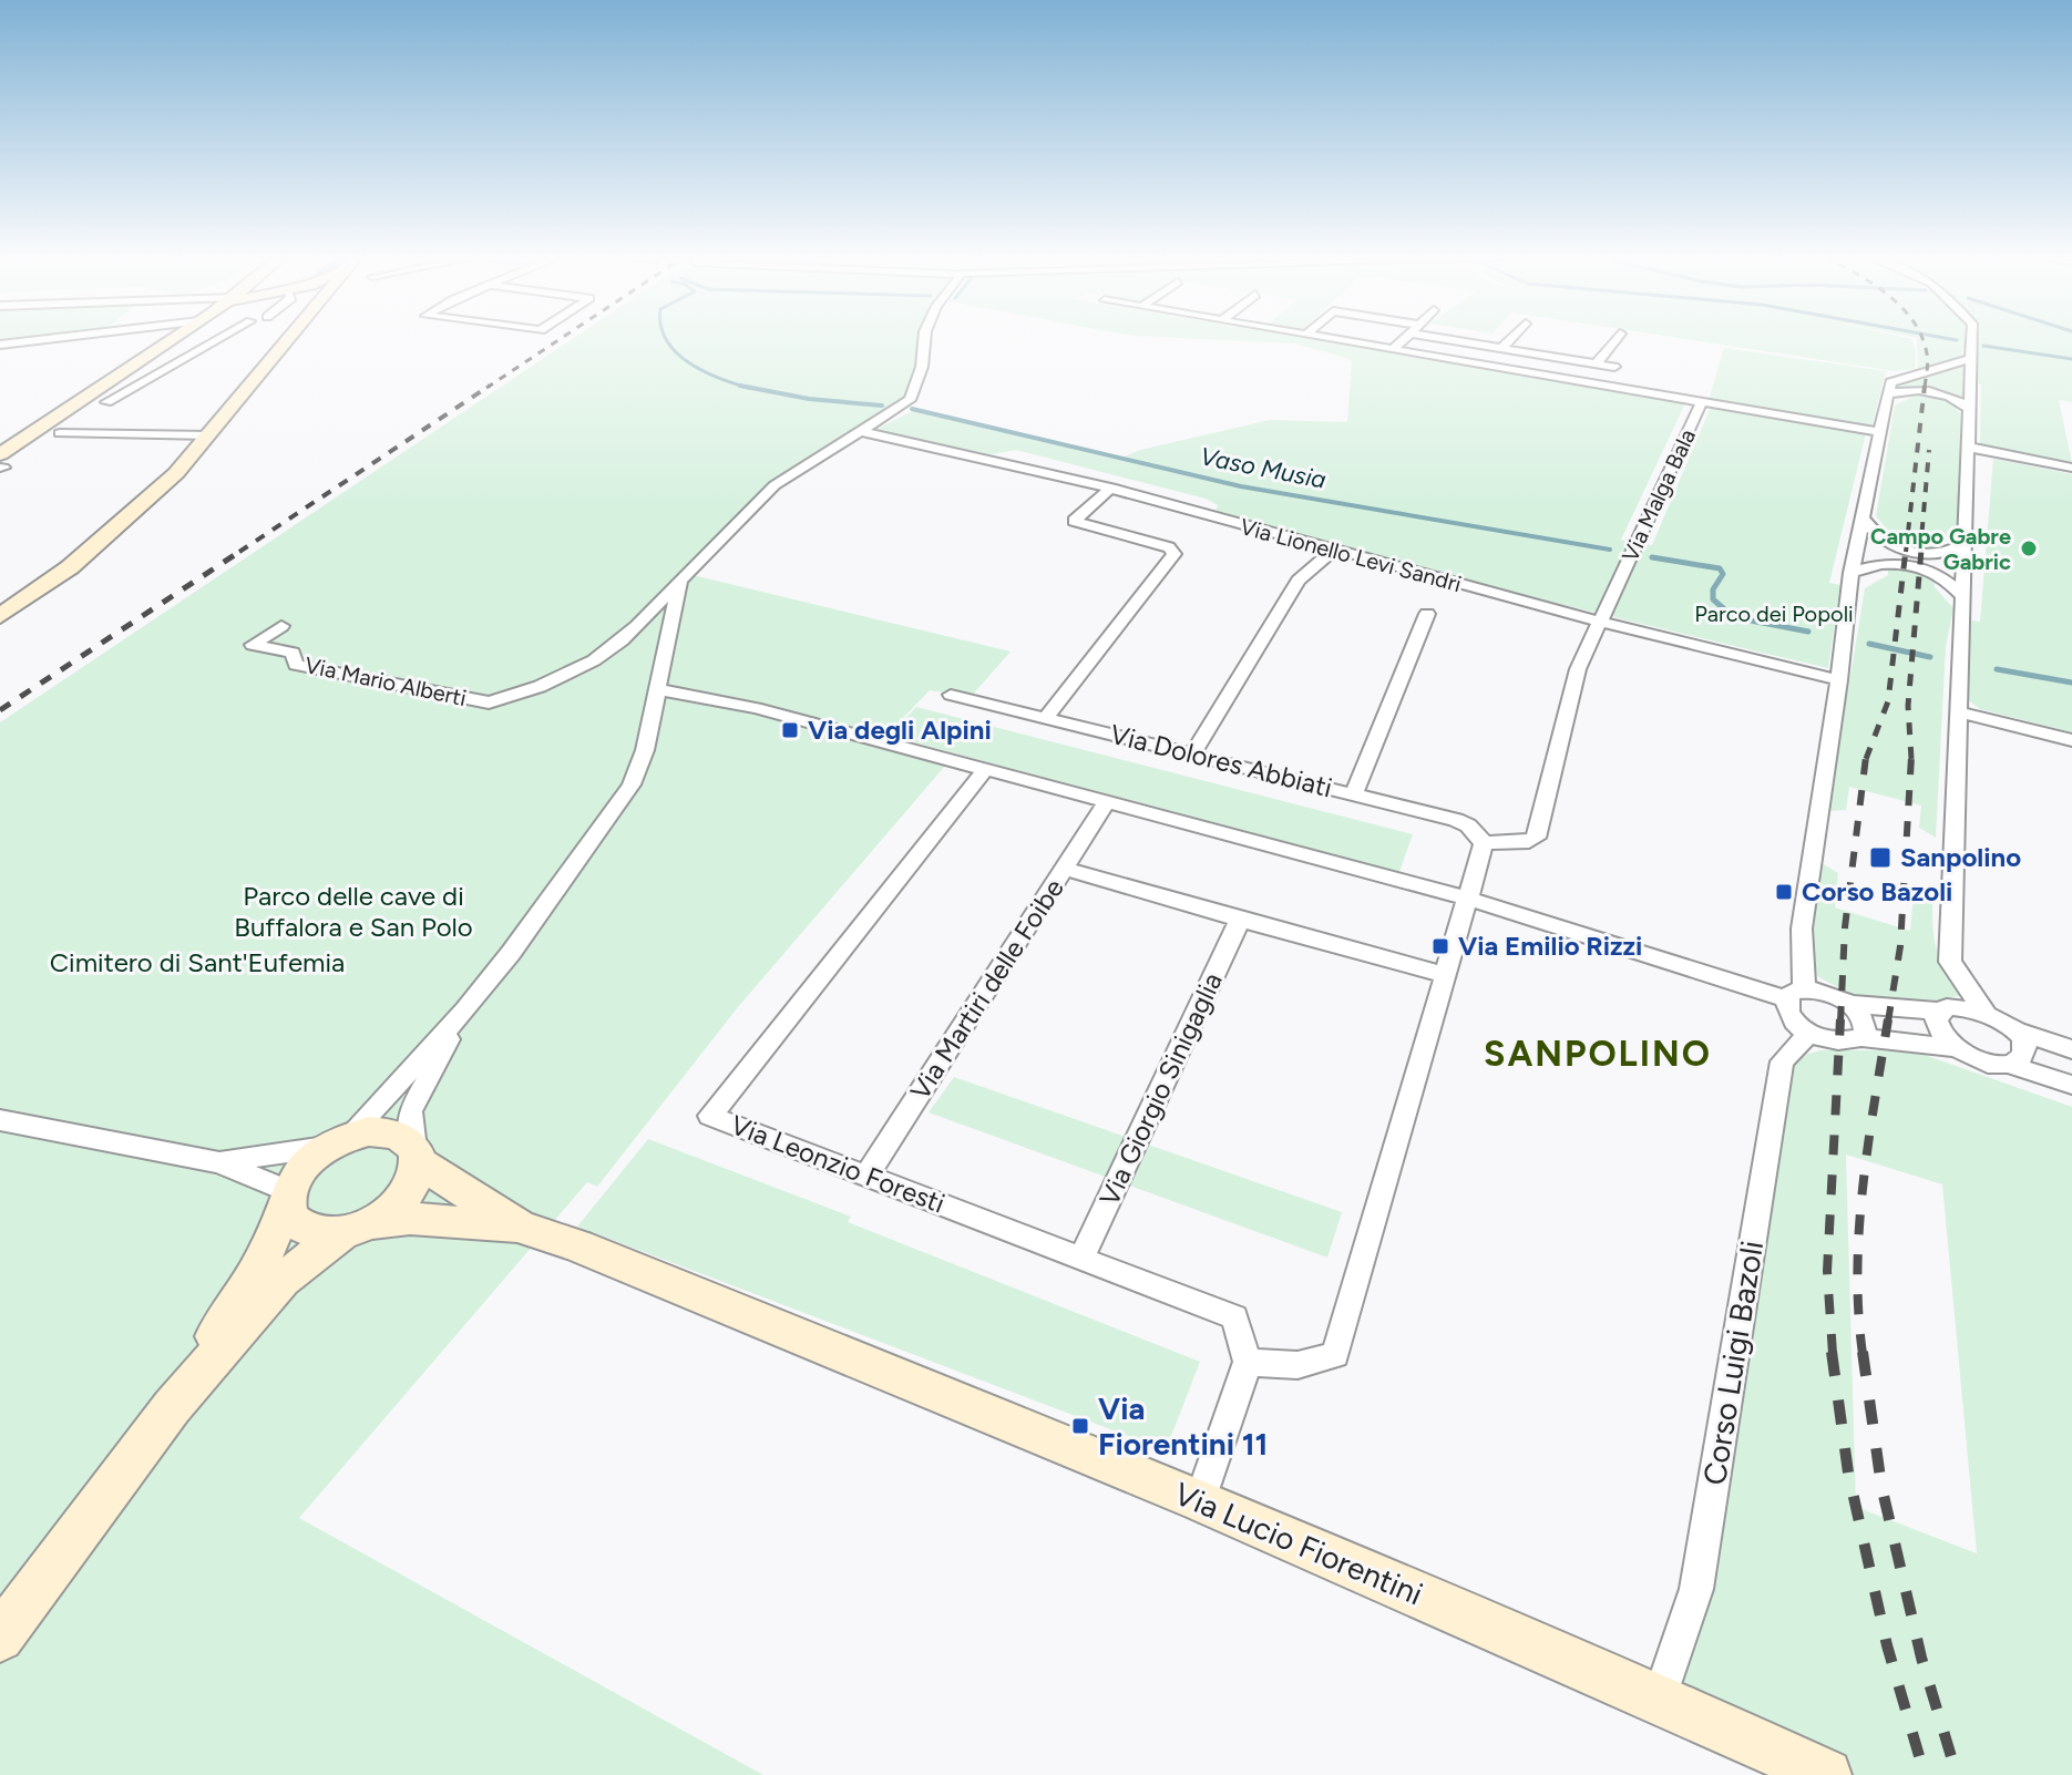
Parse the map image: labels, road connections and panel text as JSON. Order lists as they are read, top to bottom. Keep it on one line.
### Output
{"streets":{"street":["Via Malga Bala","Via Lionello Levi Sandri","Via Mario Alberti","Via Dolores Abbiati","Via Martiri delle Foibe","Via Giorgio Sinigaglia","Via Leonzio Foresti","Corso Luigi Bazoli","Via Lucio Fiorentini"]},"crossings":[["Via Malga Bala","Via Lionello Levi Sandri"],["Via Malga Bala","Via Dolores Abbiati"],["Via Lionello Levi Sandri","Via Mario Alberti"],["Via Martiri delle Foibe","Via Leonzio Foresti"],["Via Giorgio Sinigaglia","Via Leonzio Foresti"],["Corso Luigi Bazoli","Via Lucio Fiorentini"]],"districts":["SANPOLINO"],"water":["Vaso Musia"],"parks":["Parco dei Popoli","Parco delle cave di Buffalora e San Polo","Cimitero di Sant'Eufemia"],"places":{"other":["Campo Gabre Gabric"],"transit":["Via degli Alpini","Sanpolino","Corso Bazoli","Via Emilio Rizzi","Via Fiorentini 11"]}}
